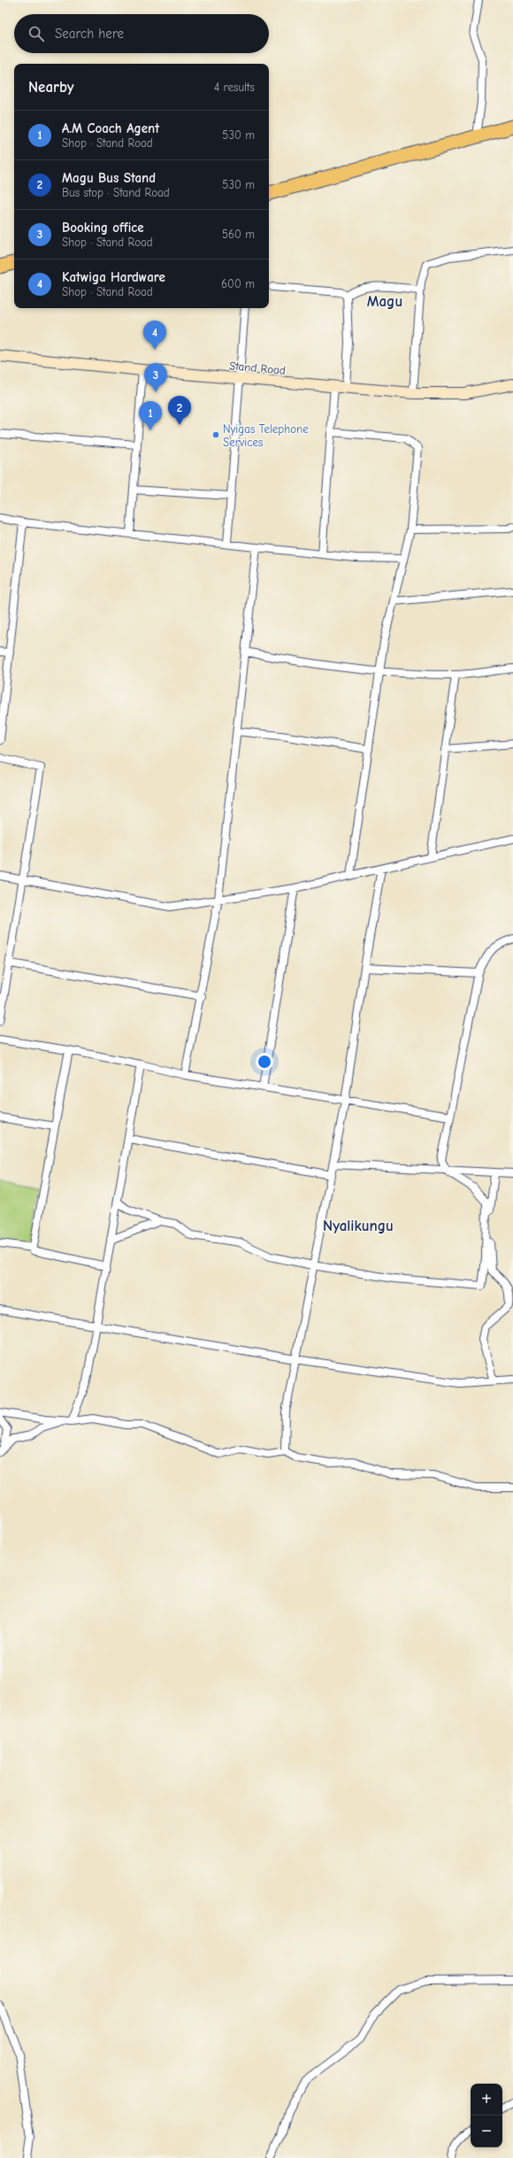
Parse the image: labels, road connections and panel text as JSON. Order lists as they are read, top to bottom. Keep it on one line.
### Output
{"streets":{"main road":["Stand Road"]},"districts":["Magu","Nyalikungu"],"places":["Nyigas Telephone Services"],"page":{"search":"Search here","heading":["Nearby","4 results"],"list":[{"mark":"1","name":"A.M Coach Agent","note":"Shop · Stand Road","value":"530 m"},{"mark":"2","name":"Magu Bus Stand","note":"Bus stop · Stand Road","value":"530 m"},{"mark":"3","name":"Booking office","note":"Shop · Stand Road","value":"560 m"},{"mark":"4","name":"Katwiga Hardware","note":"Shop · Stand Road","value":"600 m"}],"pins":["4","3","2","1"],"map_buttons":["+","−"]}}
